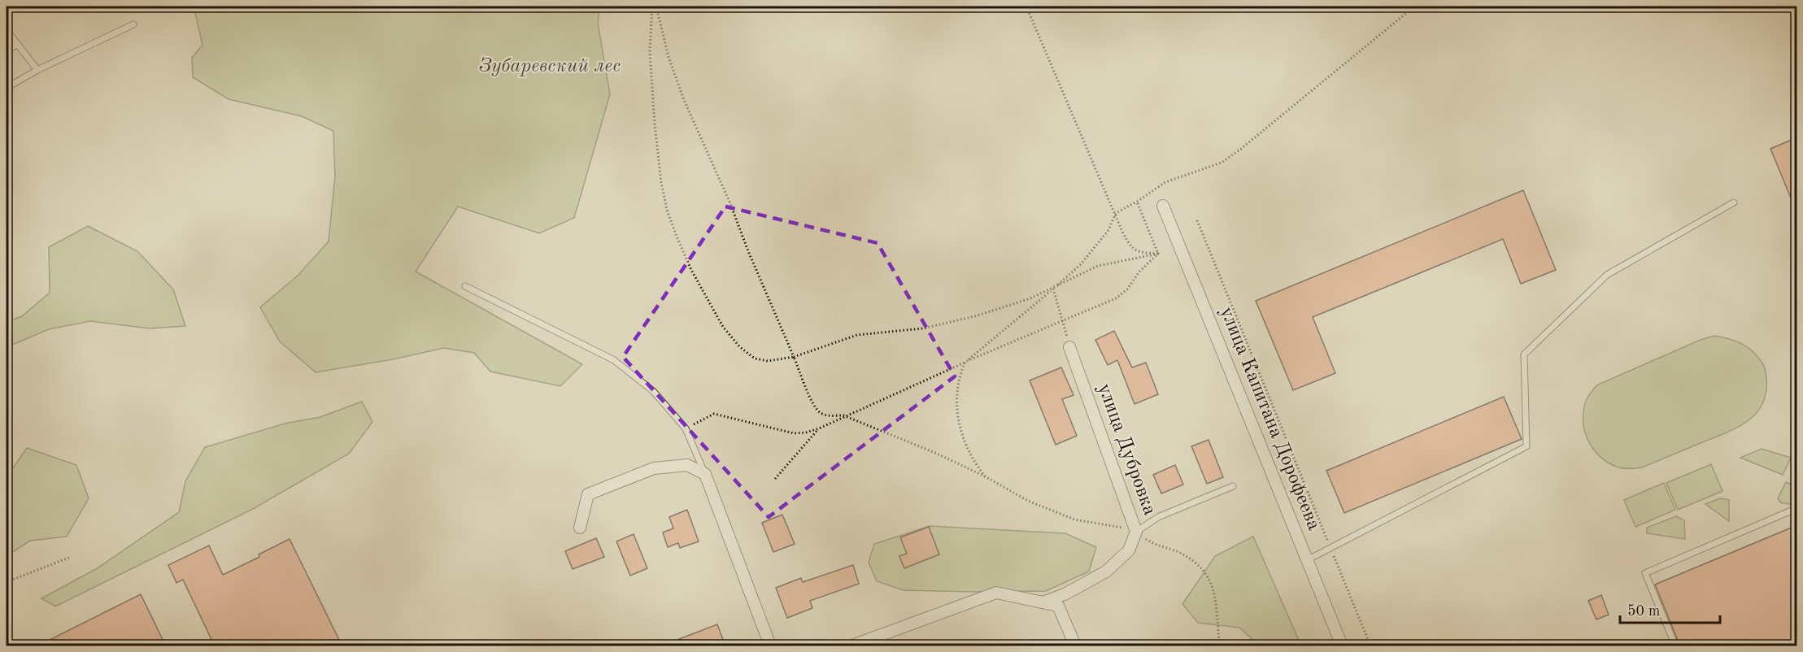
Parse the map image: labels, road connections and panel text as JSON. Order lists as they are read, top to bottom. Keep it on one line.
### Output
{"streets":{"street":["улица Капитана Дорофеева","улица Дубровка"]},"parks":["Зубаревский лес"],"scale_bar":"50 m"}
